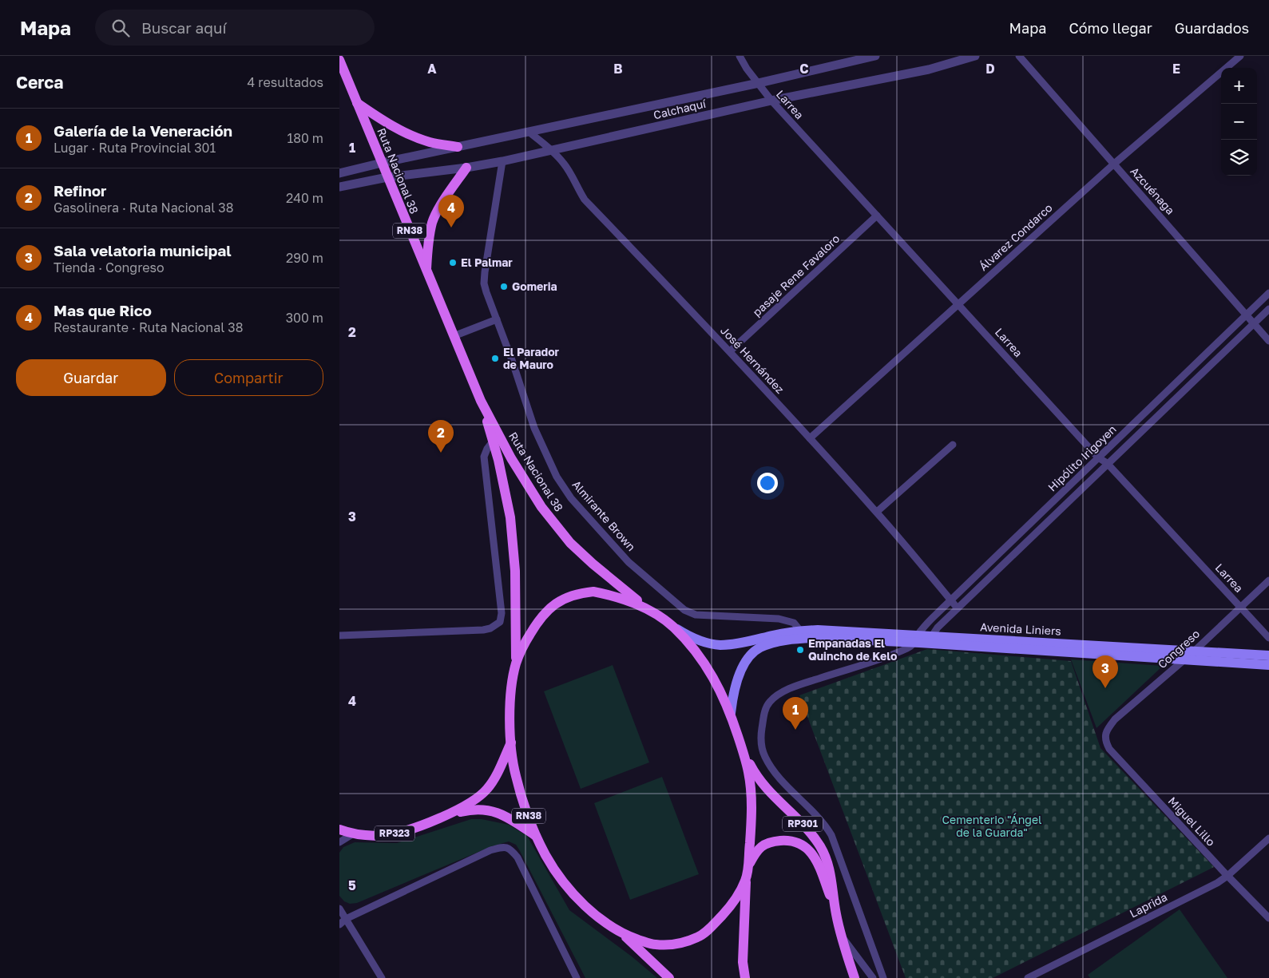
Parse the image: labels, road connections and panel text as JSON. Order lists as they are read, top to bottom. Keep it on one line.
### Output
{"streets":{"main road":["Ruta Nacional 38","RN38","Avenida Liniers","RP301","RP323"],"street":["Larrea","Calchaquí","Azcuénaga","Álvarez Condarco","pasaje Rene Favaloro","José Hernández","Hipólito Irigoyen","Almirante Brown","Congreso","Miguel Lillo","Laprida"]},"crossings":[["Larrea","Calchaquí"],["Larrea","Álvarez Condarco"],["Larrea","pasaje Rene Favaloro"],["Larrea","Hipólito Irigoyen"],["Larrea","Congreso"],["Calchaquí","Ruta Nacional 38"],["Calchaquí","José Hernández"],["Calchaquí","Almirante Brown"],["Ruta Nacional 38","RN38"],["Azcuénaga","Álvarez Condarco"],["Azcuénaga","Hipólito Irigoyen"],["RN38","RP301"],["RN38","RP323"],["Álvarez Condarco","José Hernández"],["pasaje Rene Favaloro","José Hernández"],["José Hernández","Hipólito Irigoyen"],["Hipólito Irigoyen","Avenida Liniers"],["Almirante Brown","Avenida Liniers"],["Avenida Liniers","Congreso"],["Congreso","Miguel Lillo"],["Miguel Lillo","Laprida"]],"parks":["Cementerio \"Ángel de la Guarda\""],"places":["El Palmar","Gomeria","El Parador de Mauro","Empanadas El Quincho de Kelo"],"page":{"header":"Mapa","search":"Buscar aquí","nav":["Mapa","Cómo llegar","Guardados"],"heading":["Cerca","4 resultados"],"map_buttons":["+","−"],"list":[{"mark":"1","name":"Galería de la Veneración","note":"Lugar · Ruta Provincial 301","value":"180 m"},{"mark":"2","name":"Refinor","note":"Gasolinera · Ruta Nacional 38","value":"240 m"},{"mark":"3","name":"Sala velatoria municipal","note":"Tienda · Congreso","value":"290 m"},{"mark":"4","name":"Mas que Rico","note":"Restaurante · Ruta Nacional 38","value":"300 m"}],"pins":["4","2","3","1"],"buttons":["Guardar","Compartir"]},"grid":{"columns":["A","B","C","D","E"],"rows":["1","2","3","4","5"]}}
